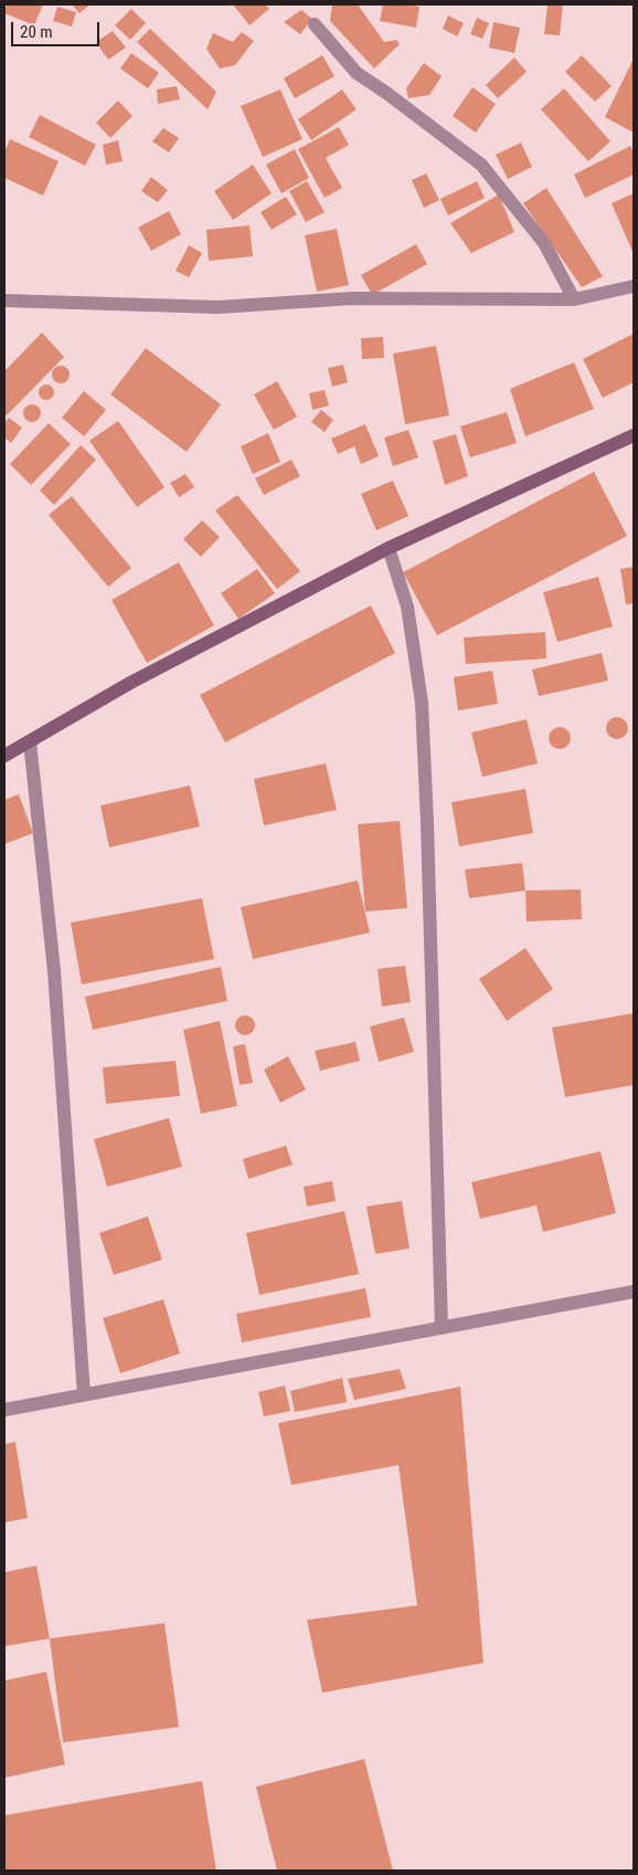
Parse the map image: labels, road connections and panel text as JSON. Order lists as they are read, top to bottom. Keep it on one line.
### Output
{"scale_bar":"20 m"}
